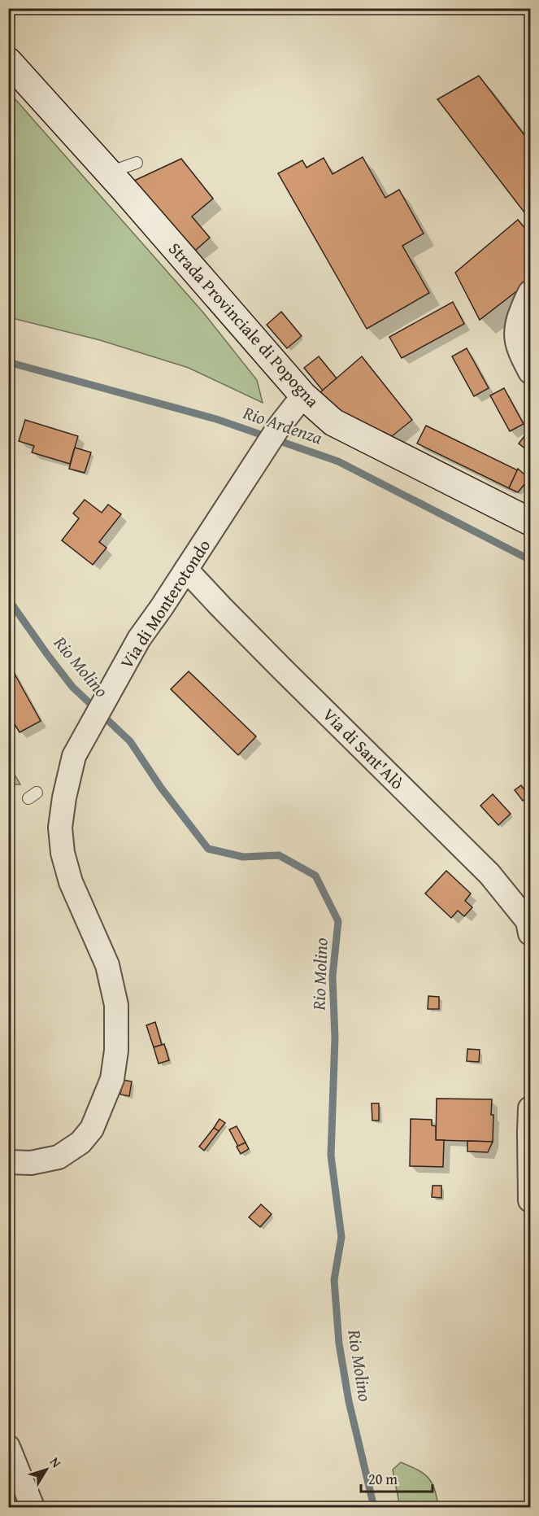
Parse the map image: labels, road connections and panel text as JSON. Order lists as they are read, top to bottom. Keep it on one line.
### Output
{"streets":{"main road":["Strada Provinciale di Popogna"],"street":["Via di Monterotondo","Via di Sant'Alò"]},"crossings":[["Strada Provinciale di Popogna","Via di Monterotondo"],["Via di Monterotondo","Via di Sant'Alò"]],"water":["Rio Ardenza","Rio Molino"],"scale_bar":"20 m","north":"top right"}
